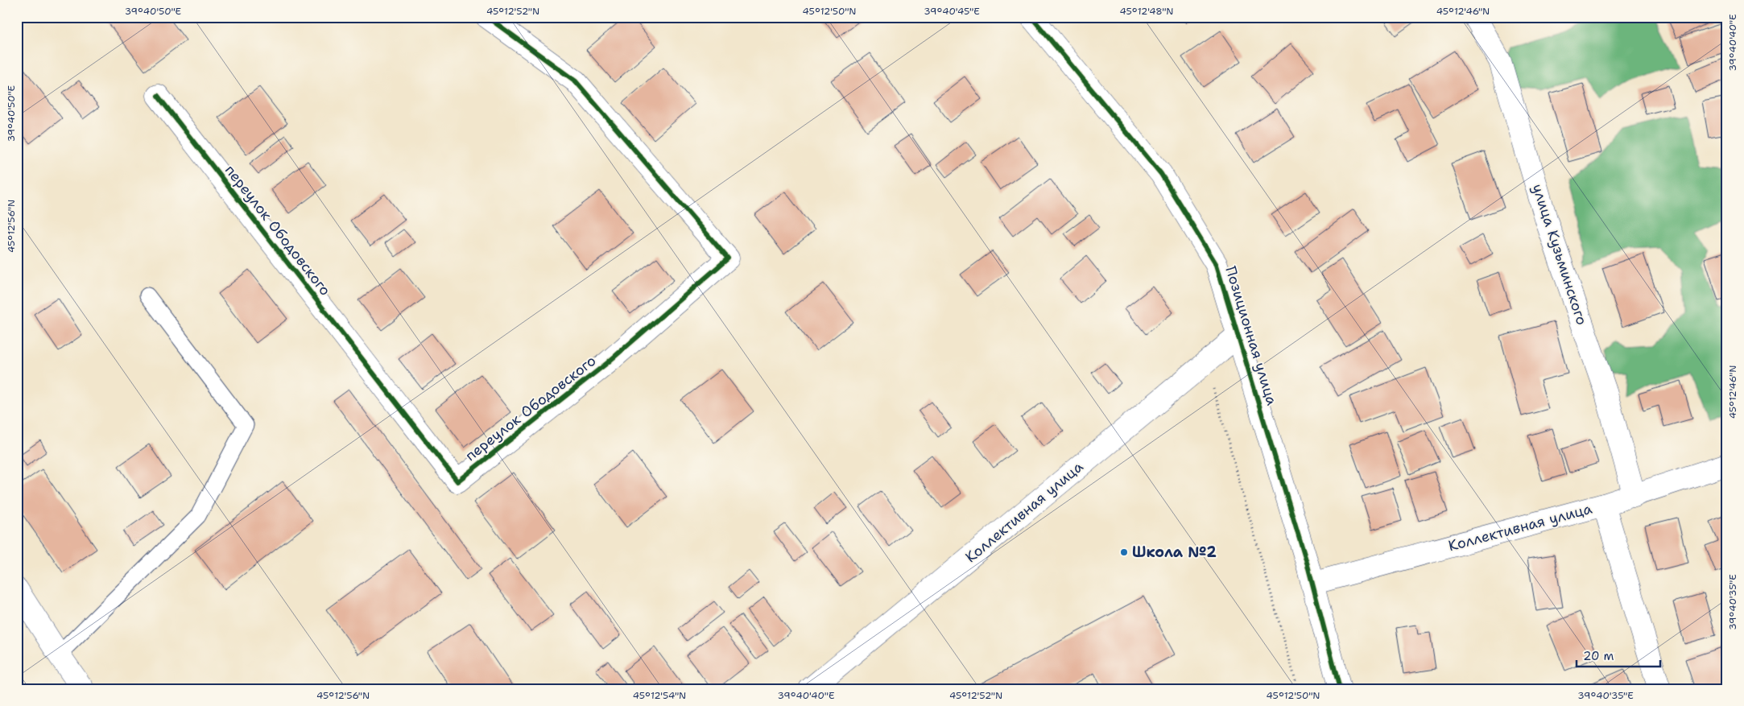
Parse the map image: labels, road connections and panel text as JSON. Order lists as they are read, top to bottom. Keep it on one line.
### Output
{"streets":{"street":["переулок Ободовского","улица Кузьминского","Позиционная улица","Коллективная улица"]},"crossings":[["улица Кузьминского","Коллективная улица"],["Позиционная улица","Коллективная улица"]],"places":["Школа №2"],"scale_bar":"20 m","coordinates":["39°40'50\"E","45°12'52\"N","45°12'50\"N","39°40'45\"E","45°12'48\"N","45°12'46\"N","39°40'40\"E","45°12'56\"N","39°40'35\"E","45°12'54\"N"]}
